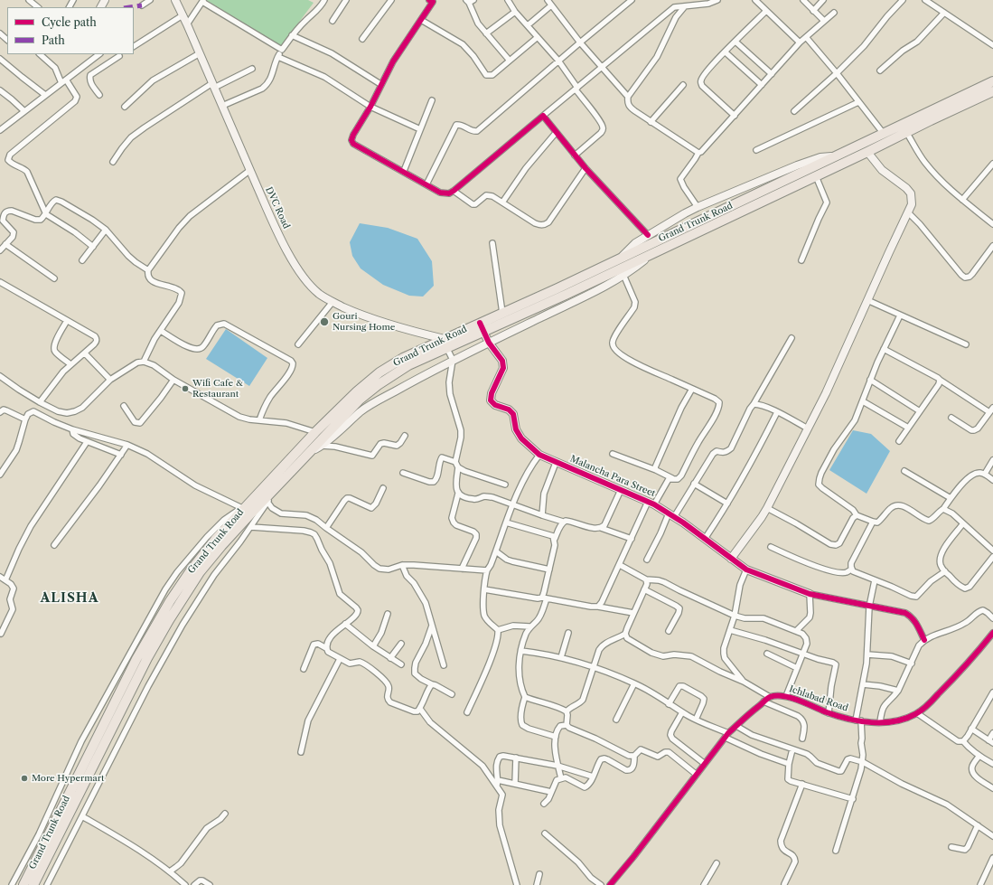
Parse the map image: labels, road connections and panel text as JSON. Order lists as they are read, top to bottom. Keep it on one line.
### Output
{"streets":{"highway":["Grand Trunk Road"],"street":["DVC Road","Malancha Para Street","Ichlabad Road"]},"crossings":[["DVC Road","Grand Trunk Road"],["Grand Trunk Road","Malancha Para Street"]],"districts":["ALISHA"],"places":["Gouri Nursing Home","Wifi Cafe & Restaurant","More Hypermart"],"legend":["Cycle path","Path"]}
